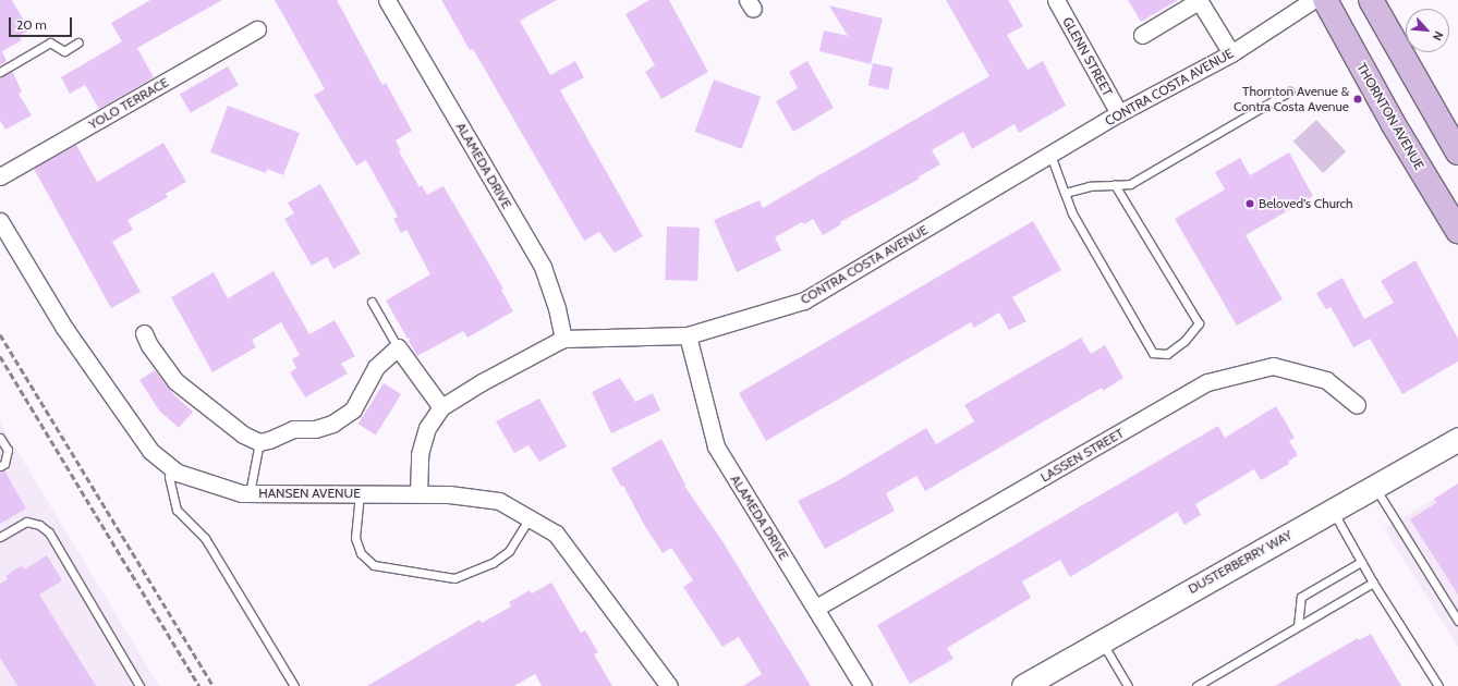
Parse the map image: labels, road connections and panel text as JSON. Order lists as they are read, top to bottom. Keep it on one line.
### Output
{"streets":{"main road":["THORNTON AVENUE","DUSTERBERRY WAY"],"street":["GLENN STREET","CONTRA COSTA AVENUE","YOLO TERRACE","ALAMEDA DRIVE","LASSEN STREET","HANSEN AVENUE"]},"crossings":[["GLENN STREET","CONTRA COSTA AVENUE"],["CONTRA COSTA AVENUE","ALAMEDA DRIVE"],["CONTRA COSTA AVENUE","HANSEN AVENUE"],["ALAMEDA DRIVE","LASSEN STREET"]],"places":["Thornton Avenue & Contra Costa Avenue","Beloved's Church"],"scale_bar":"20 m","north":"bottom right"}
